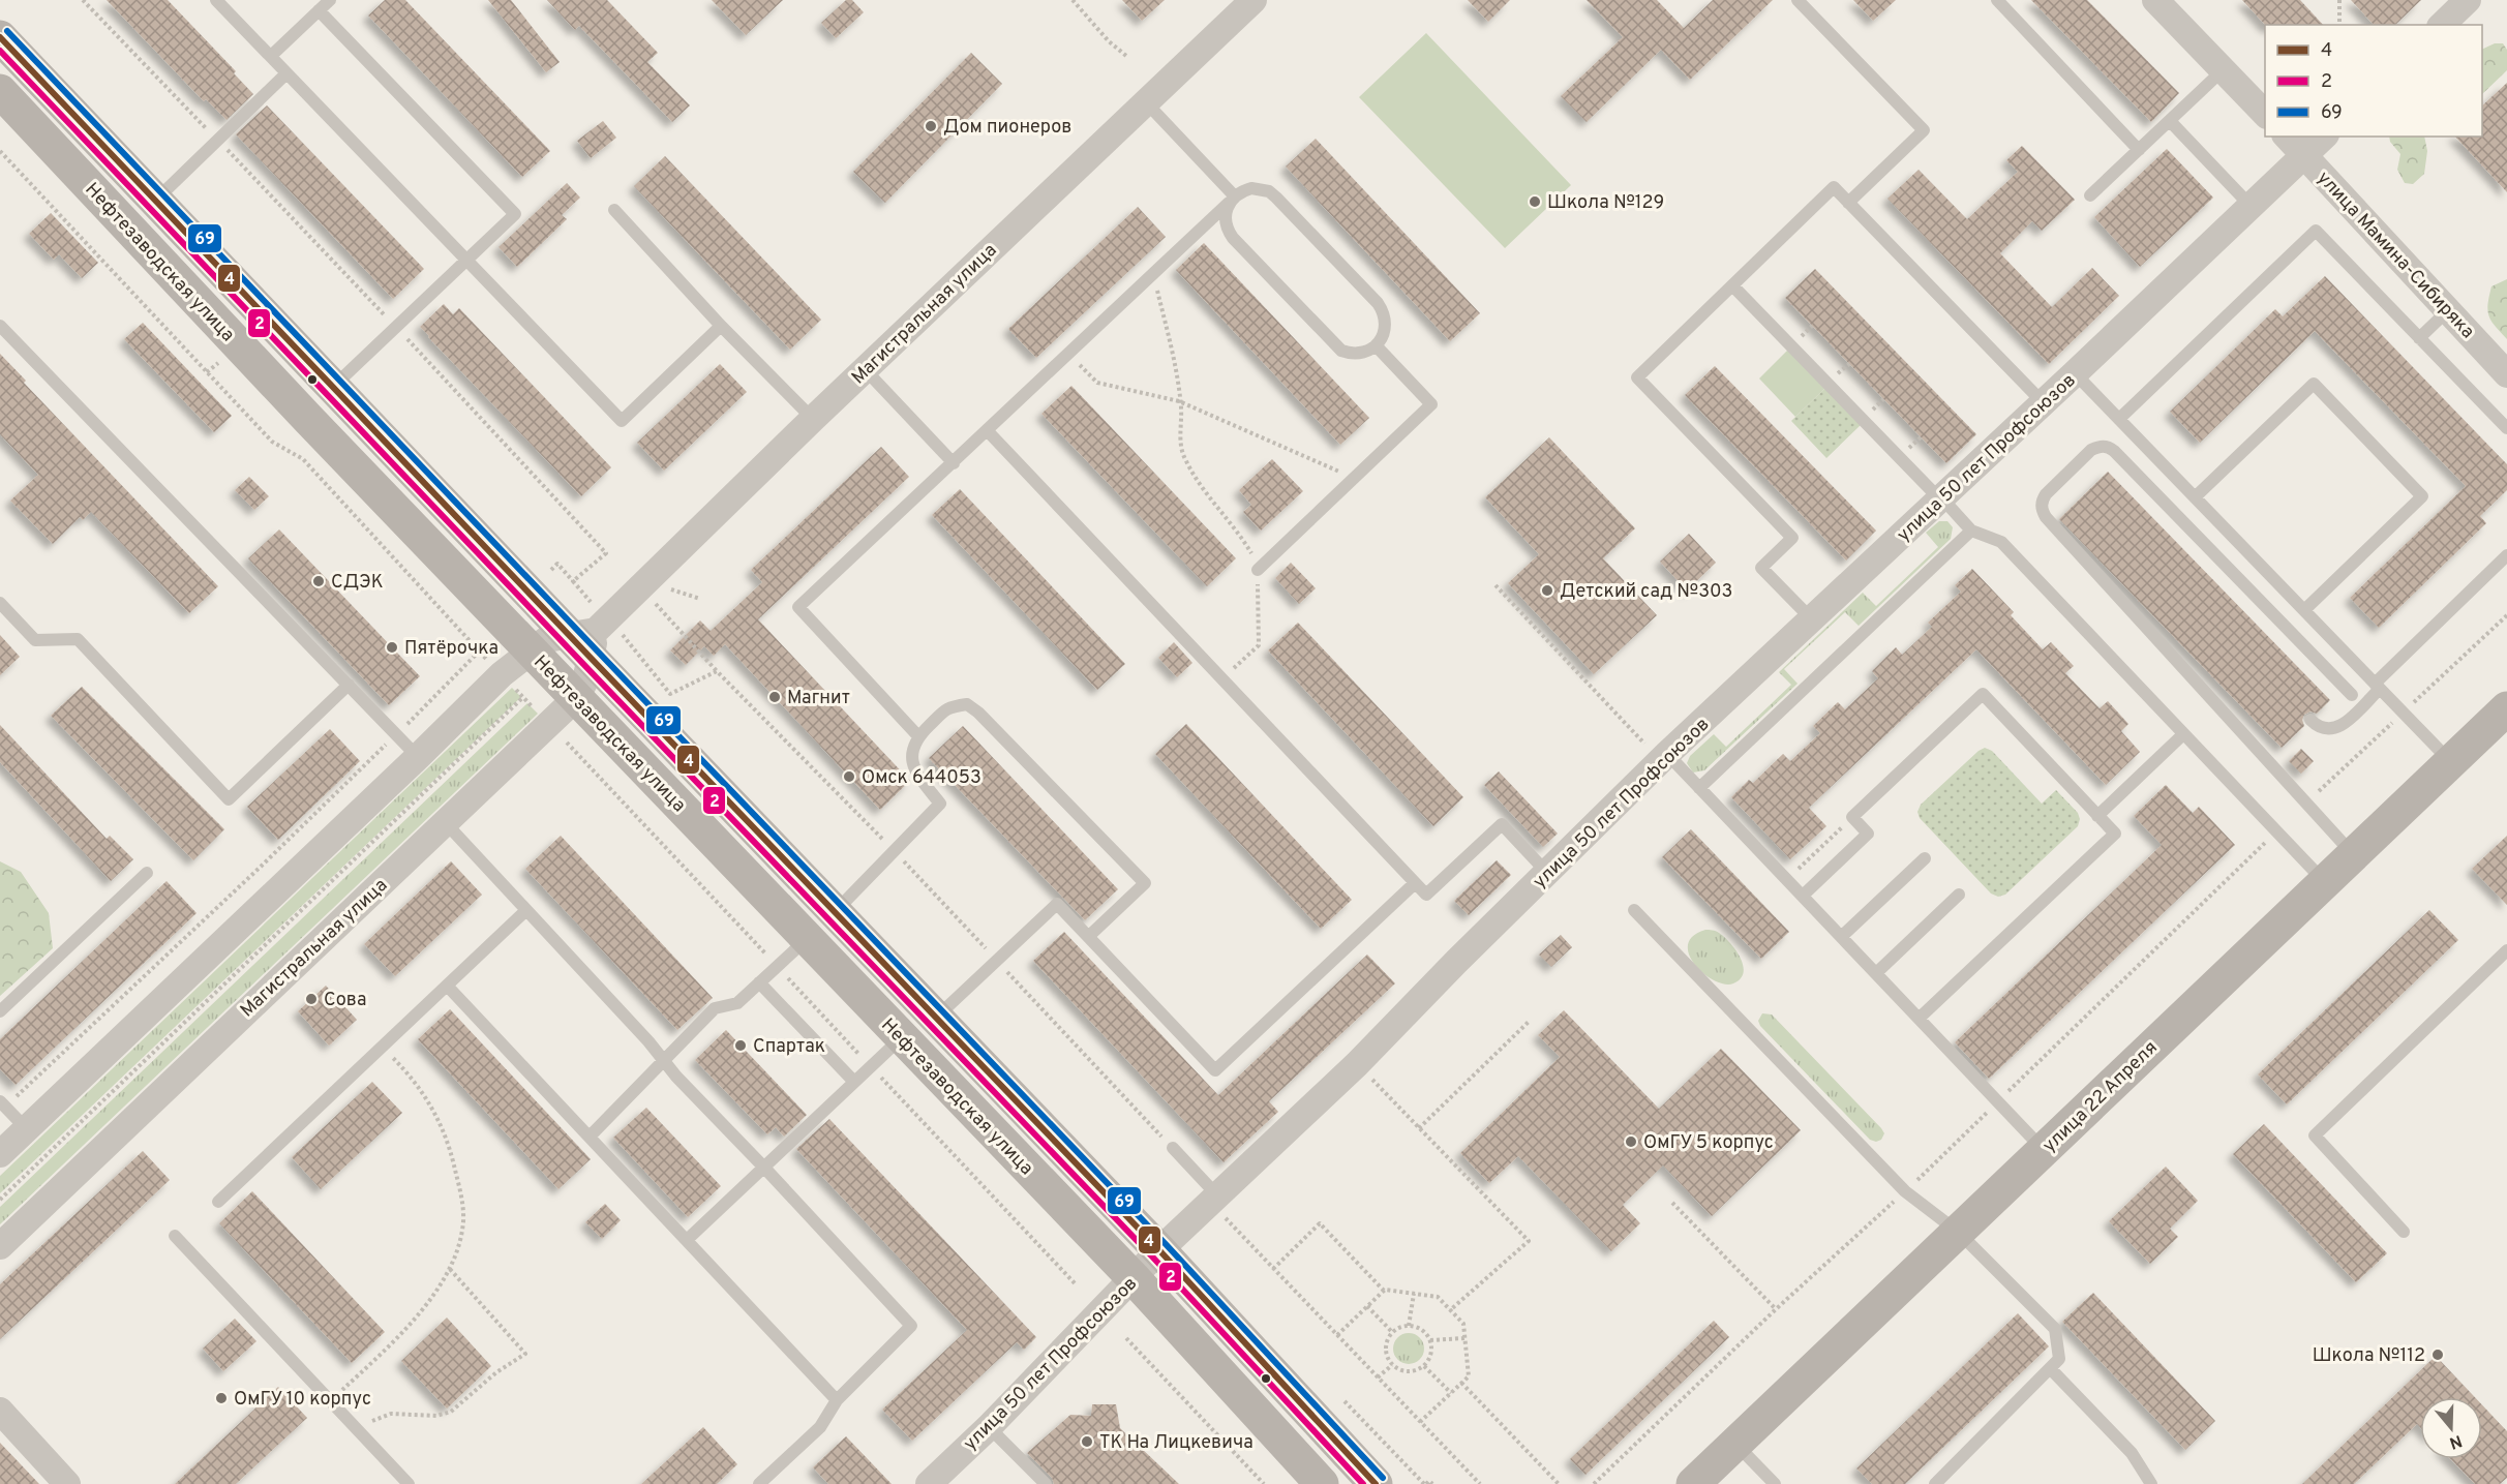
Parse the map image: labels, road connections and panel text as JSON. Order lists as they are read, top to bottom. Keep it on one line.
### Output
{"streets":{"main road":["Нефтезаводская улица","улица 22 Апреля"],"street":["улица Мамина-Сибиряка","Магистральная улица","улица 50 лет Профсоюзов"]},"crossings":[["улица Мамина-Сибиряка","улица 50 лет Профсоюзов"],["Нефтезаводская улица","Магистральная улица"],["Нефтезаводская улица","улица 50 лет Профсоюзов"]],"places":["Дом пионеров","Школа №129","СДЭК","Детский сад №303","Пятёрочка","Магнит","Омск 644053","Сова","Спартак","ОмГУ 5 корпус","Школа №112","ОмГУ 10 корпус","ТК На Лицкевича"],"lines":["transit line 69","transit line 4","transit line 2"],"legend":["4","2","69"],"north":"bottom"}
